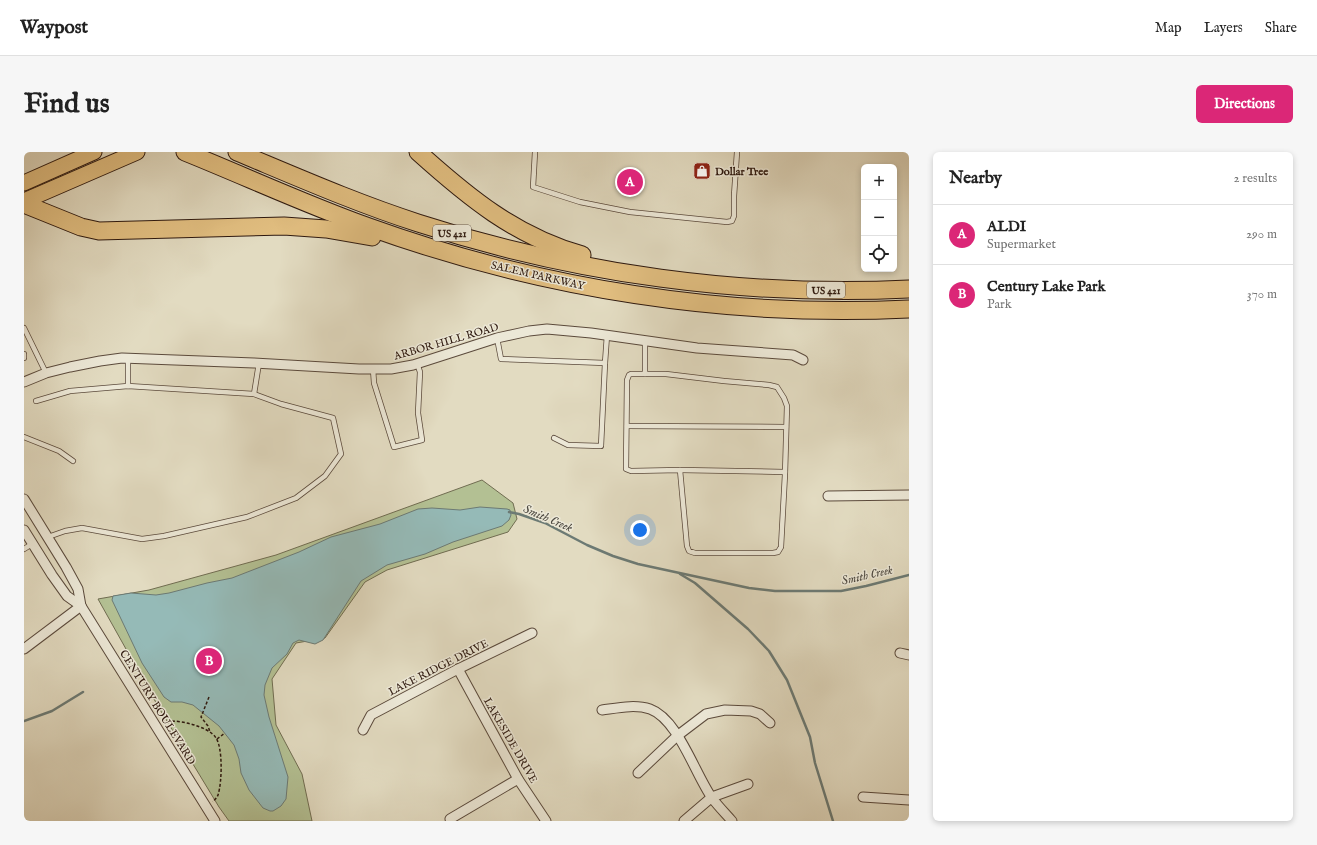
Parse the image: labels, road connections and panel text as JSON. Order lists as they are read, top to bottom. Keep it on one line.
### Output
{"streets":{"highway":["US 421","SALEM PARKWAY"],"street":["ARBOR HILL ROAD","LAKE RIDGE DRIVE","CENTURY BOULEVARD","LAKESIDE DRIVE"]},"crossings":[["LAKE RIDGE DRIVE","LAKESIDE DRIVE"]],"water":["Smith Creek"],"places":{"shop":["Dollar Tree"]},"page":{"header":"Waypost","nav":["Map","Layers","Share"],"buttons":"Directions","title":"Find us","heading":["Nearby","2 results"],"map_buttons":["+","−"],"pins":["A","B"],"list":[{"mark":"A","name":"ALDI","note":"Supermarket","value":"290 m"},{"mark":"B","name":"Century Lake Park","note":"Park","value":"370 m"}]}}
